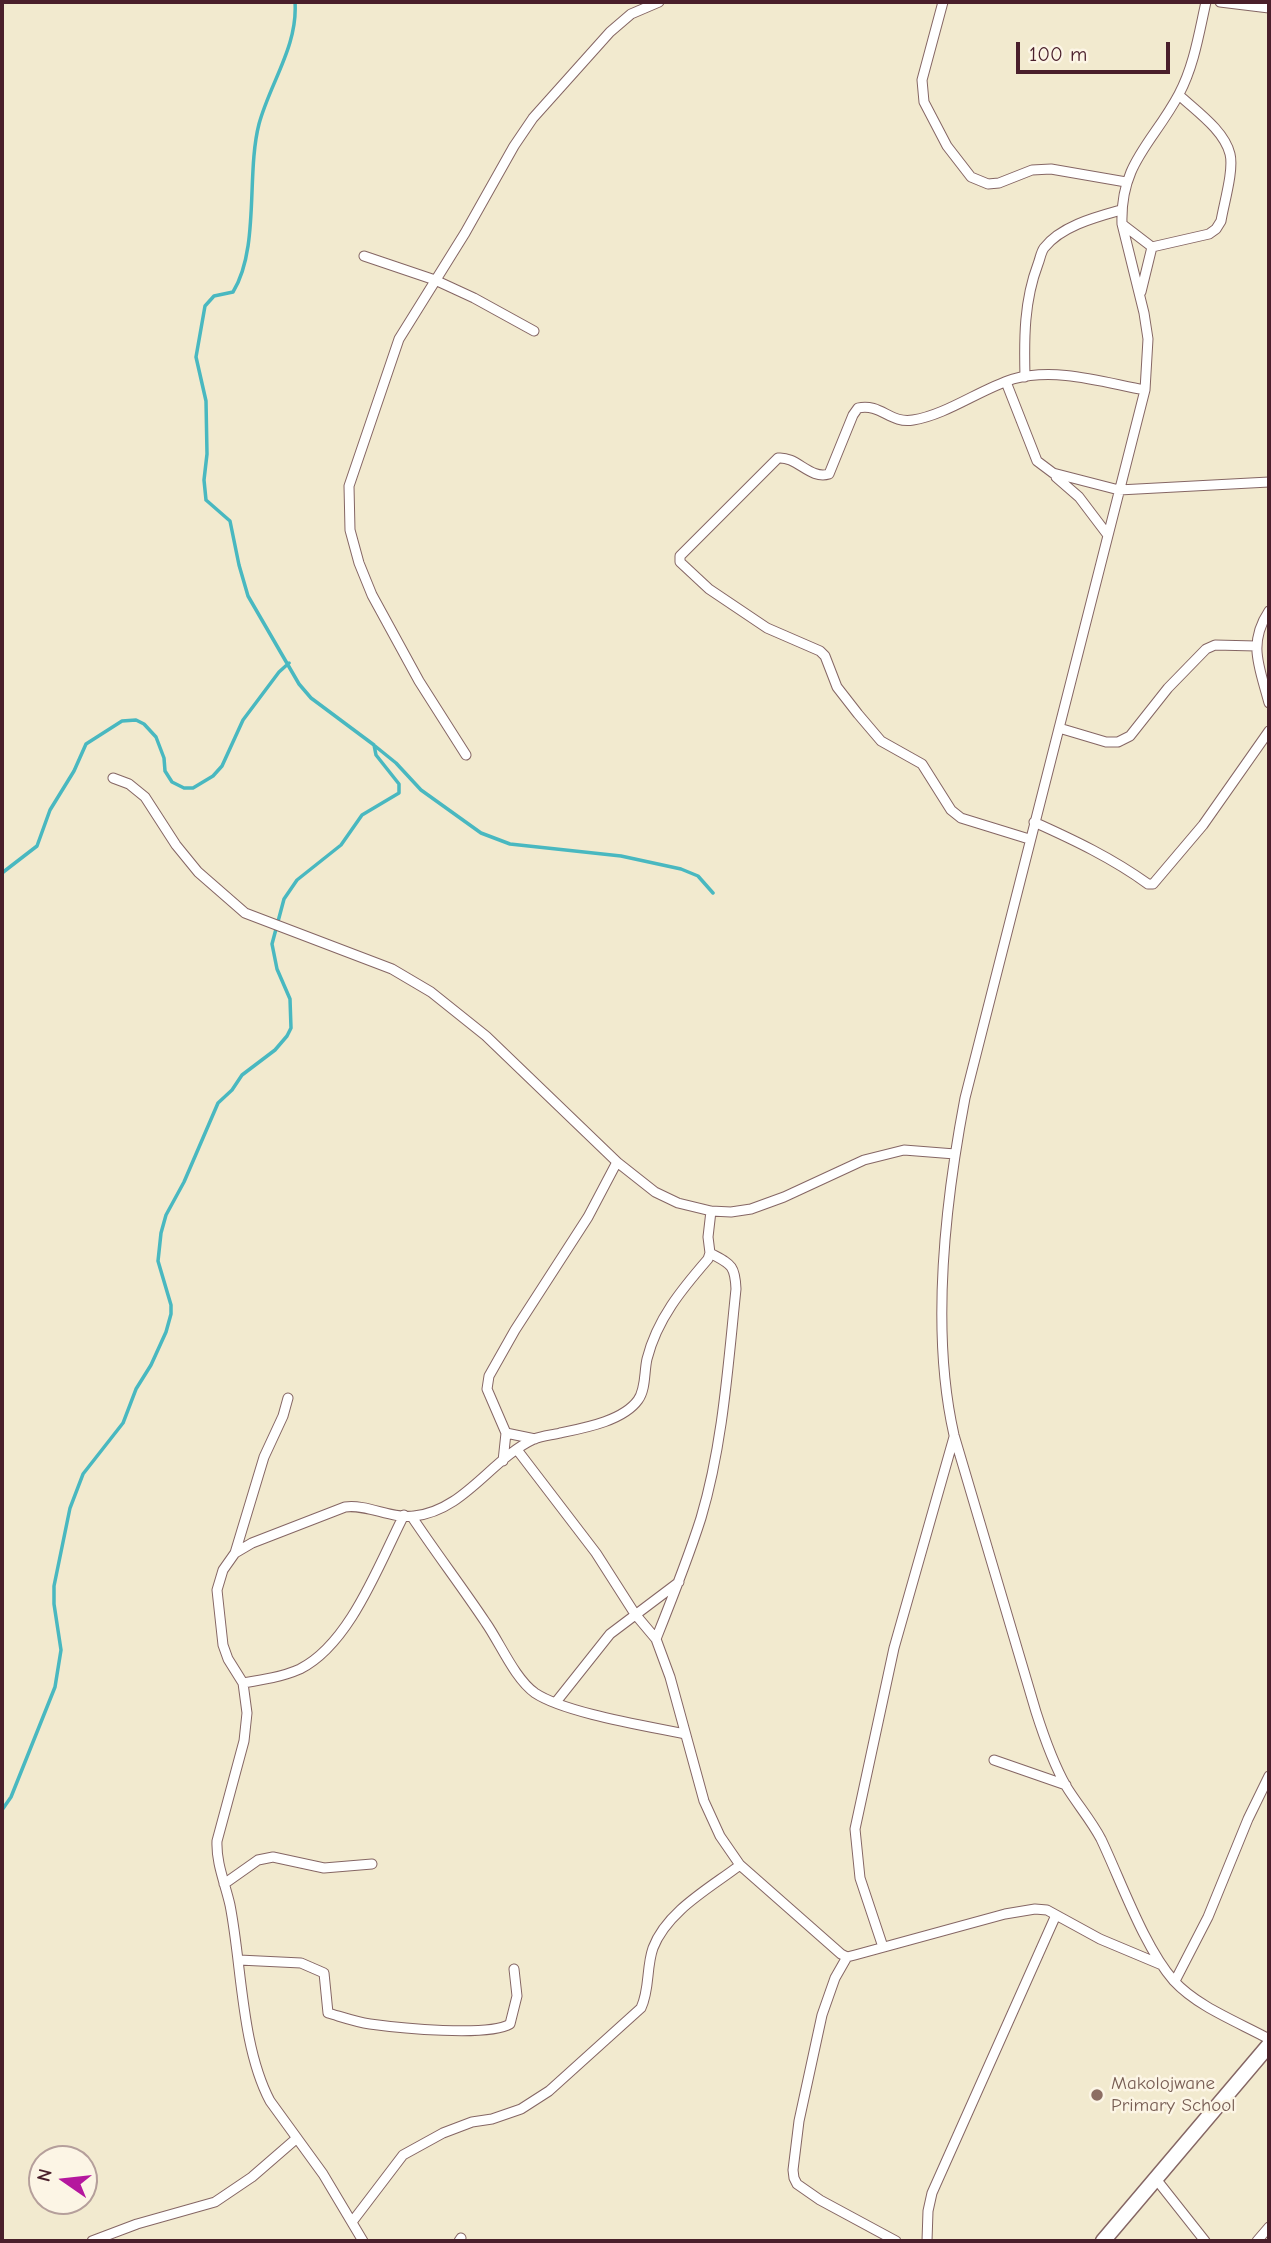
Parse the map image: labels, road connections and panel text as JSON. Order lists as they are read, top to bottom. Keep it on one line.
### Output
{"places":["Makolojwane Primary School"],"scale_bar":"100 m","north":"left"}
